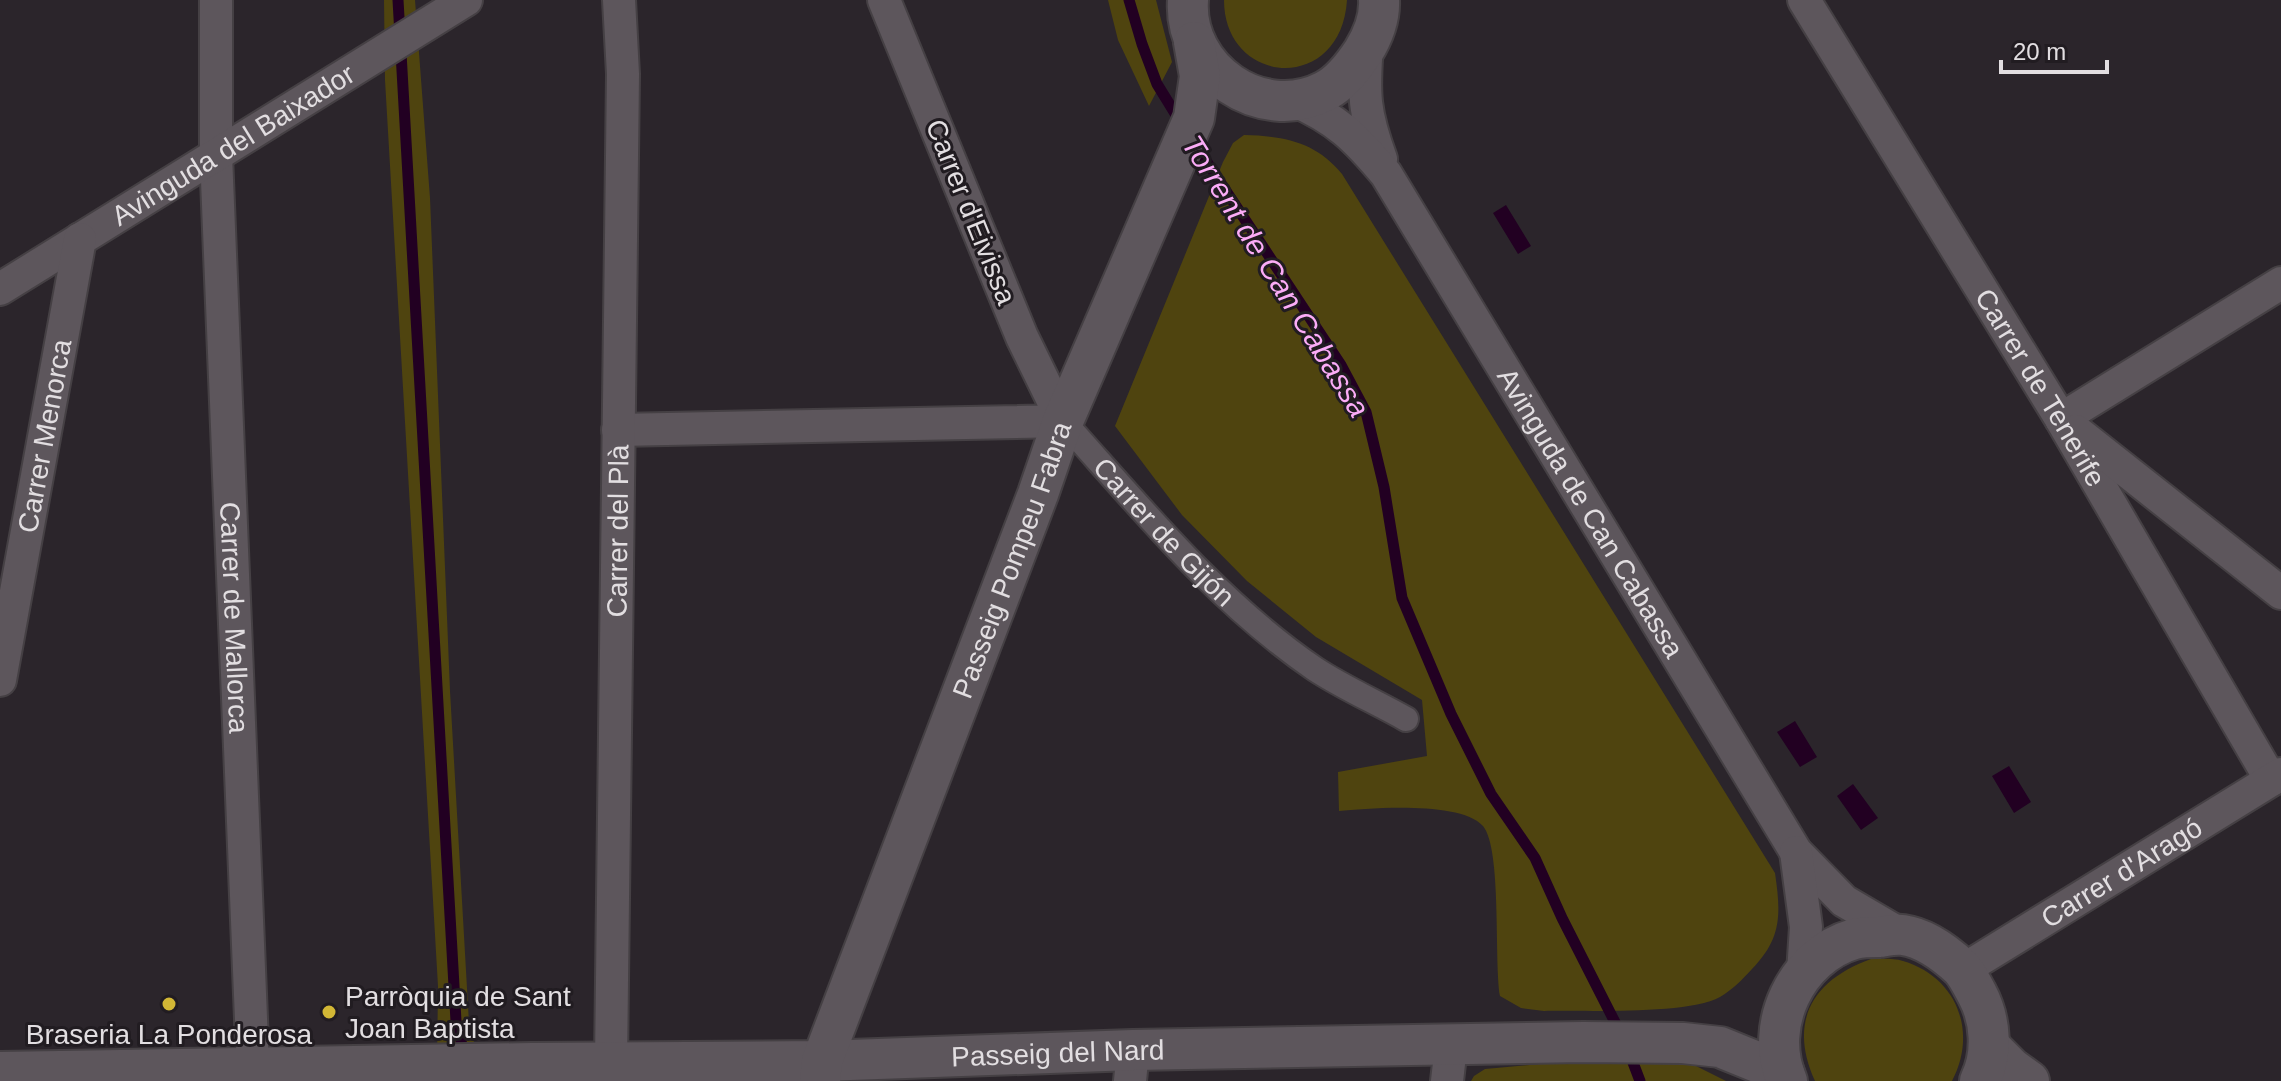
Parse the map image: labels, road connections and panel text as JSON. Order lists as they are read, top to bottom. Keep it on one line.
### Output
{"streets":{"street":["Avinguda del Baixador","Carrer d'Eivissa","Carrer de Tenerife","Carrer Menorca","Avinguda de Can Cabassa","Carrer del Plà","Carrer de Gijón","Passeig Pompeu Fabra","Carrer de Mallorca","Carrer d'Aragó","Passeig del Nard"]},"crossings":[["Avinguda del Baixador","Carrer Menorca"],["Avinguda del Baixador","Carrer de Mallorca"],["Carrer d'Eivissa","Carrer de Gijón"],["Carrer d'Eivissa","Passeig Pompeu Fabra"],["Carrer de Tenerife","Carrer d'Aragó"],["Avinguda de Can Cabassa","Passeig del Nard"],["Carrer del Plà","Passeig del Nard"],["Carrer de Gijón","Passeig Pompeu Fabra"],["Passeig Pompeu Fabra","Passeig del Nard"],["Carrer de Mallorca","Passeig del Nard"]],"water":["Torrent de Can Cabassa"],"places":["Braseria La Ponderosa","Parròquia de Sant Joan Baptista"],"scale_bar":"20 m"}
